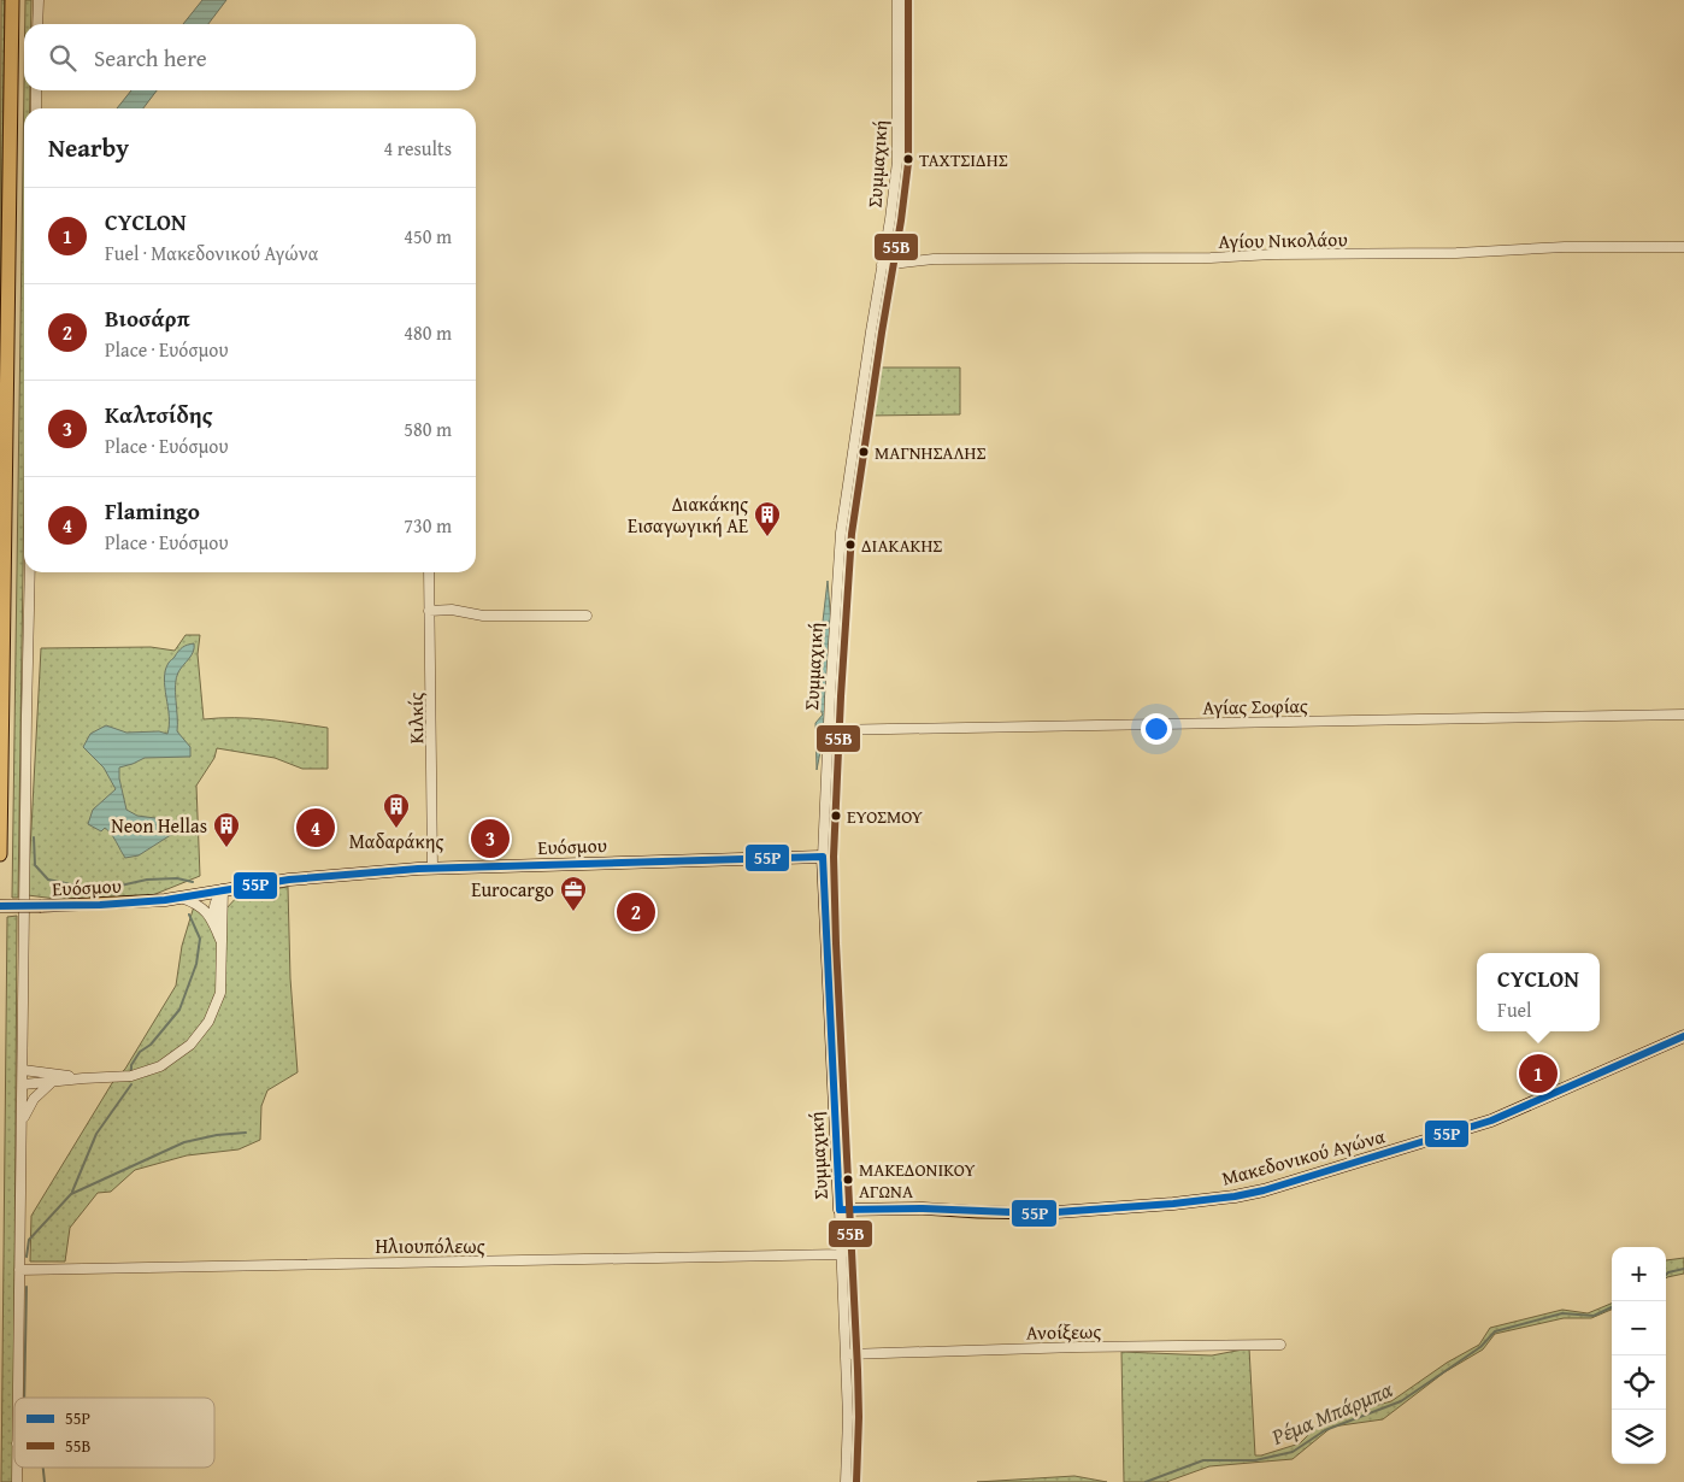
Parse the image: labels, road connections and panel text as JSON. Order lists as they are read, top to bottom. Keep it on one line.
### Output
{"streets":{"main road":["Συμμαχική","Ευόσμου","Μακεδονικού Αγώνα"],"street":["Αγίου Νικολάου","Αγίας Σοφίας","Κιλκίς","Ηλιουπόλεως","Ανοίξεως"]},"crossings":[["Συμμαχική","Αγίου Νικολάου"],["Συμμαχική","Αγίας Σοφίας"],["Συμμαχική","Ευόσμου"],["Συμμαχική","Μακεδονικού Αγώνα"],["Συμμαχική","Ηλιουπόλεως"],["Συμμαχική","Ανοίξεως"],["Κιλκίς","Ευόσμου"]],"water":["Ρέμα Μπάρμπα"],"places":{"other":["ΤΑΧΤΣΙΔΗΣ","ΜΑΓΝΗΣΑΛΗΣ","ΔΙΑΚΑΚΗΣ","ΕΥΟΣΜΟΥ","ΜΑΚΕΔΟΝΙΚΟΥ ΑΓΩΝΑ"],"building":["Διακάκης Εισαγωγική ΑΕ","Μαδαράκης","Neon Hellas"],"office":["Eurocargo"]},"lines":["transit line 55Β","transit line 55Ρ"],"legend":["55Ρ","55Β"],"page":{"search":"Search here","heading":["Nearby","4 results"],"list":[{"mark":"1","name":"CYCLON","note":"Fuel · Μακεδονικού Αγώνα","value":"450 m"},{"mark":"2","name":"Βιοσάρπ","note":"Place · Ευόσμου","value":"480 m"},{"mark":"3","name":"Καλτσίδης","note":"Place · Ευόσμου","value":"580 m"},{"mark":"4","name":"Flamingo","note":"Place · Ευόσμου","value":"730 m"}],"pins":["4","3","2","1"],"popup":["CYCLON","Fuel"],"map_buttons":["+","−"]}}
